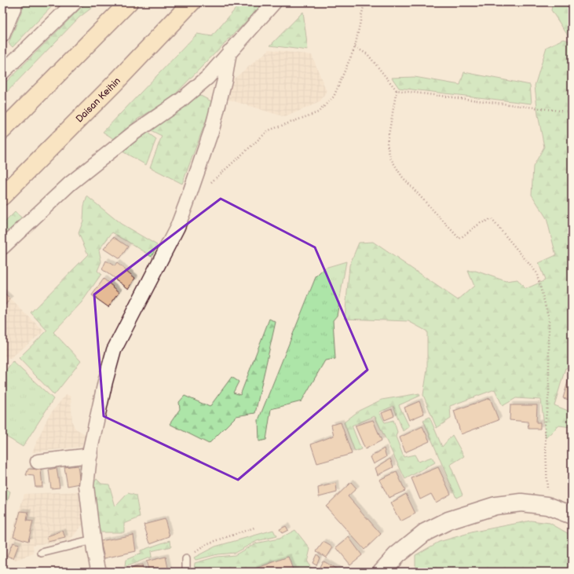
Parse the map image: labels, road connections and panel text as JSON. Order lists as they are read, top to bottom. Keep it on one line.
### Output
{"streets":{"highway":["Daisan Keihin"]}}
